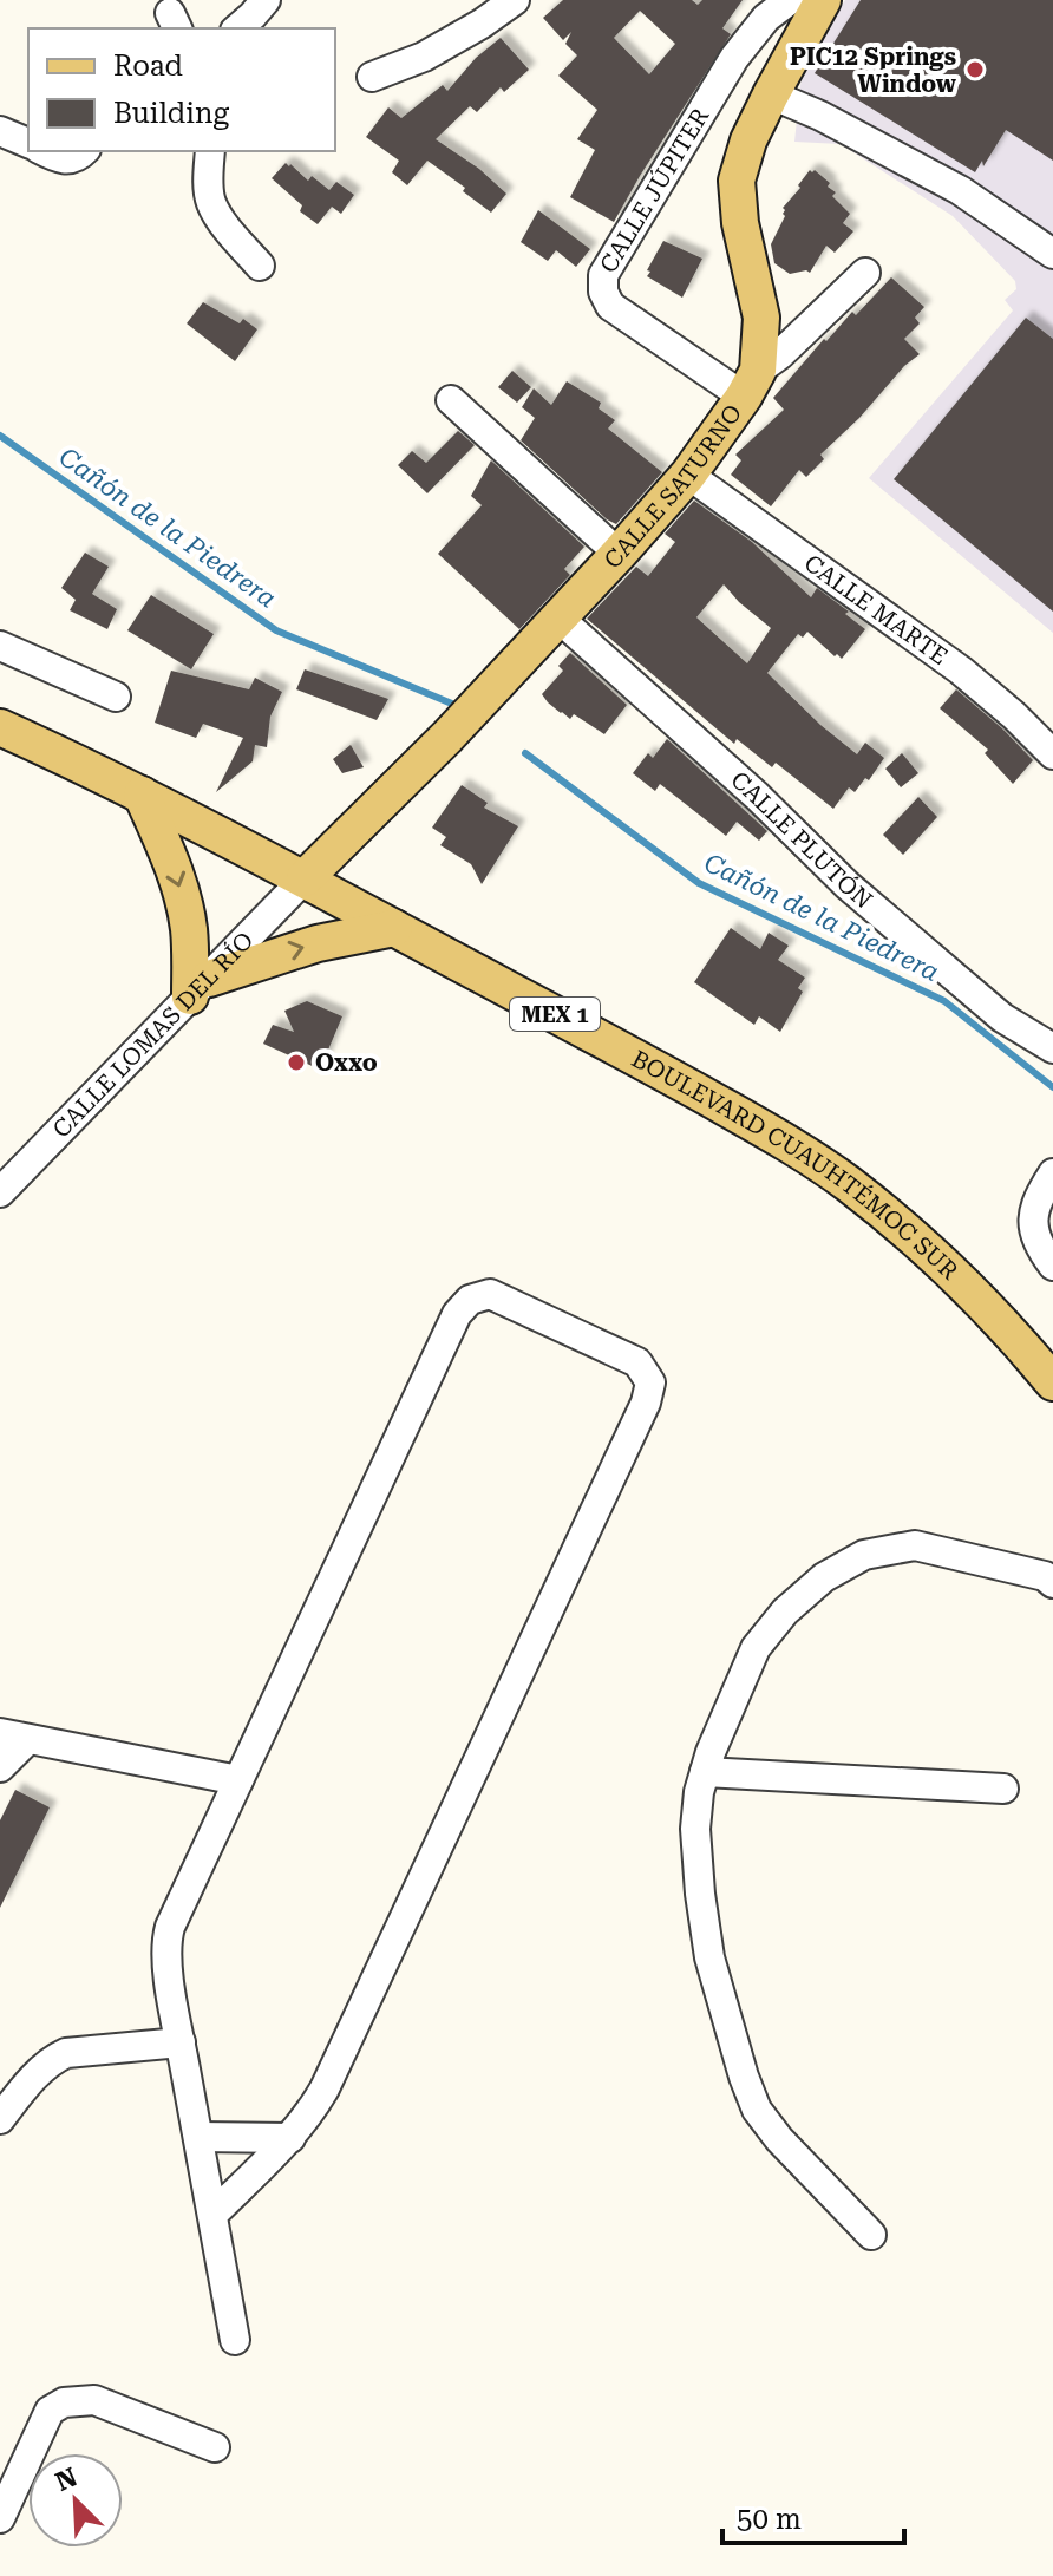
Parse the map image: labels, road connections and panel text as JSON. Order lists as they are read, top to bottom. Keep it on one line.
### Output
{"streets":{"main road":["CALLE SATURNO","MEX 1","BOULEVARD CUAUHTÉMOC SUR"],"street":["CALLE JÚPITER","CALLE MARTE","CALLE PLUTÓN","CALLE LOMAS DEL RÍO"]},"crossings":[["CALLE JÚPITER","CALLE SATURNO"],["CALLE SATURNO","CALLE MARTE"],["CALLE SATURNO","CALLE PLUTÓN"],["CALLE SATURNO","CALLE LOMAS DEL RÍO"],["CALLE SATURNO","BOULEVARD CUAUHTÉMOC SUR"],["CALLE LOMAS DEL RÍO","BOULEVARD CUAUHTÉMOC SUR"]],"water":["Cañón de la Piedrera"],"places":["PIC12 Springs Window","Oxxo"],"legend":["Road","Building"],"scale_bar":"50 m","north":"top left"}
